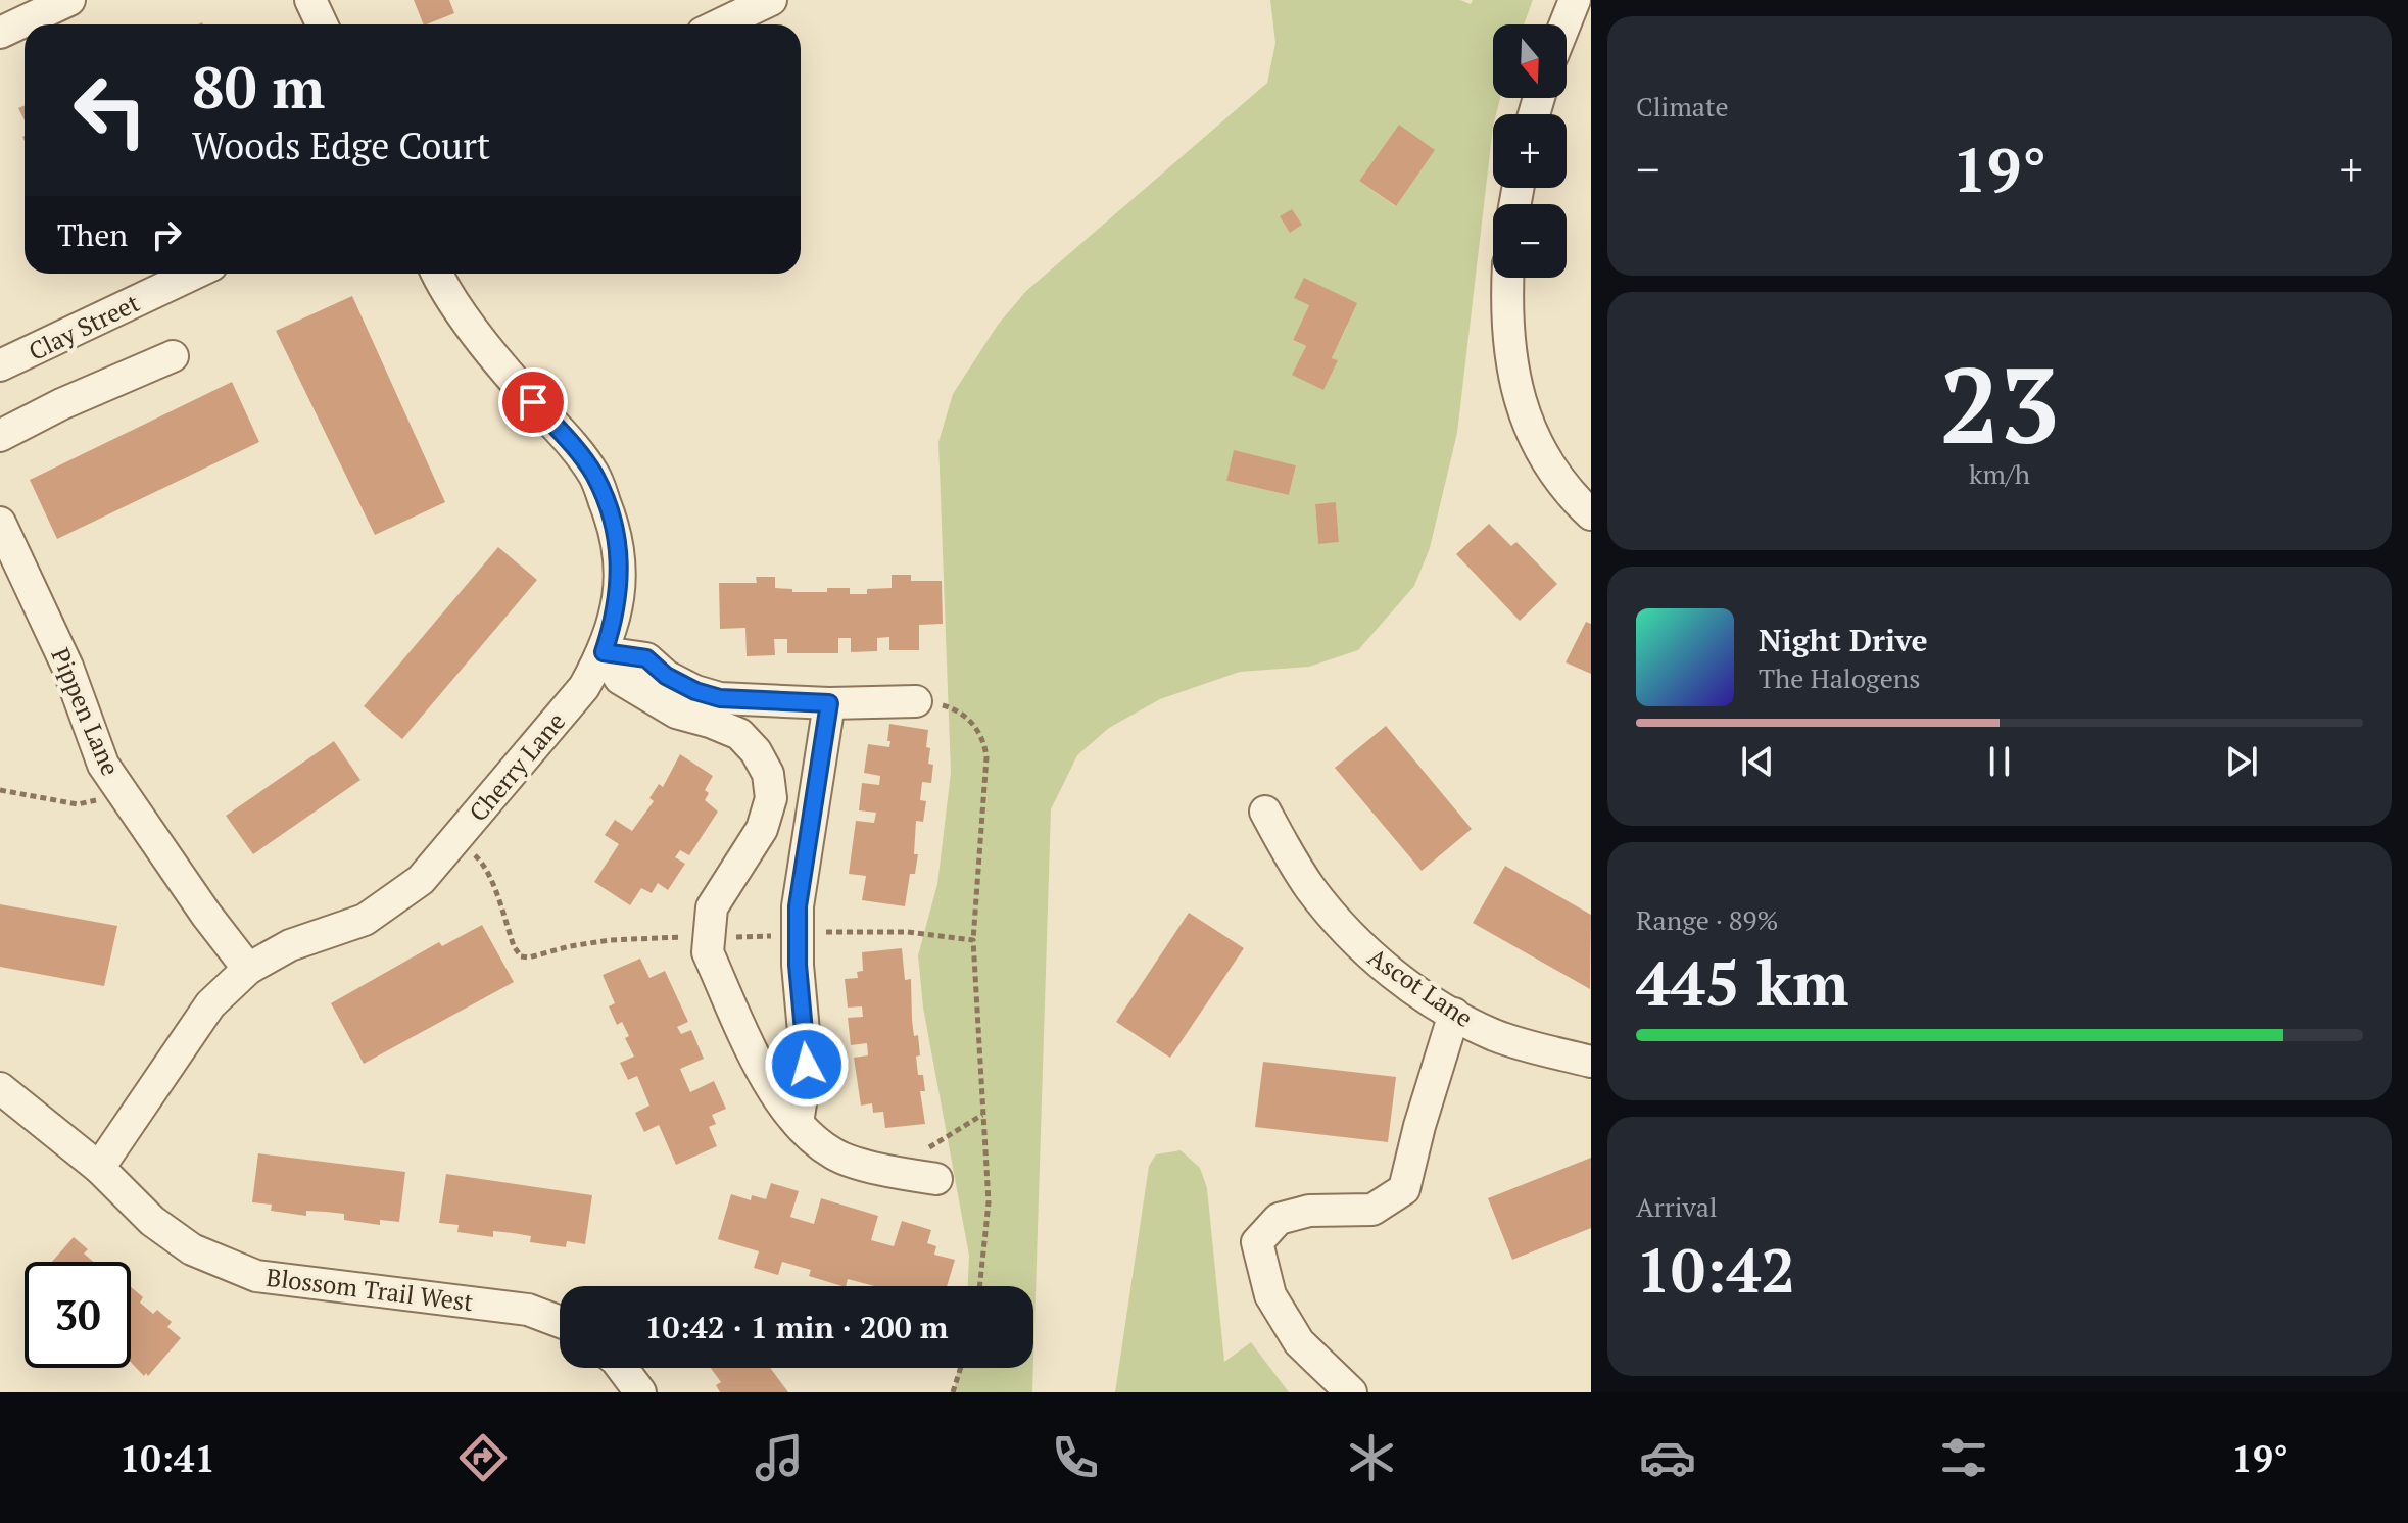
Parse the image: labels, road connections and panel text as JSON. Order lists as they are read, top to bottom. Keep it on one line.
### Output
{"streets":{"street":["Clay Street","Pippen Lane","Cherry Lane","Ascot Lane","Blossom Trail West"]},"crossings":[["Pippen Lane","Cherry Lane"],["Cherry Lane","Blossom Trail West"]],"north":"bottom","page":{"tile":["Climate",["23","km/h"],["Range · 89%","445 km"],["Arrival","10:42"]],"map_buttons":["+","−"],"turn":["80 m","Woods Edge Court"],"heat":["−","19°","+"],"then":"Then","song":["Night Drive","The Halogens"],"limit":"30","trip":"10:42 · 1 min · 200 m","tabs":["10:41","19°"]}}
